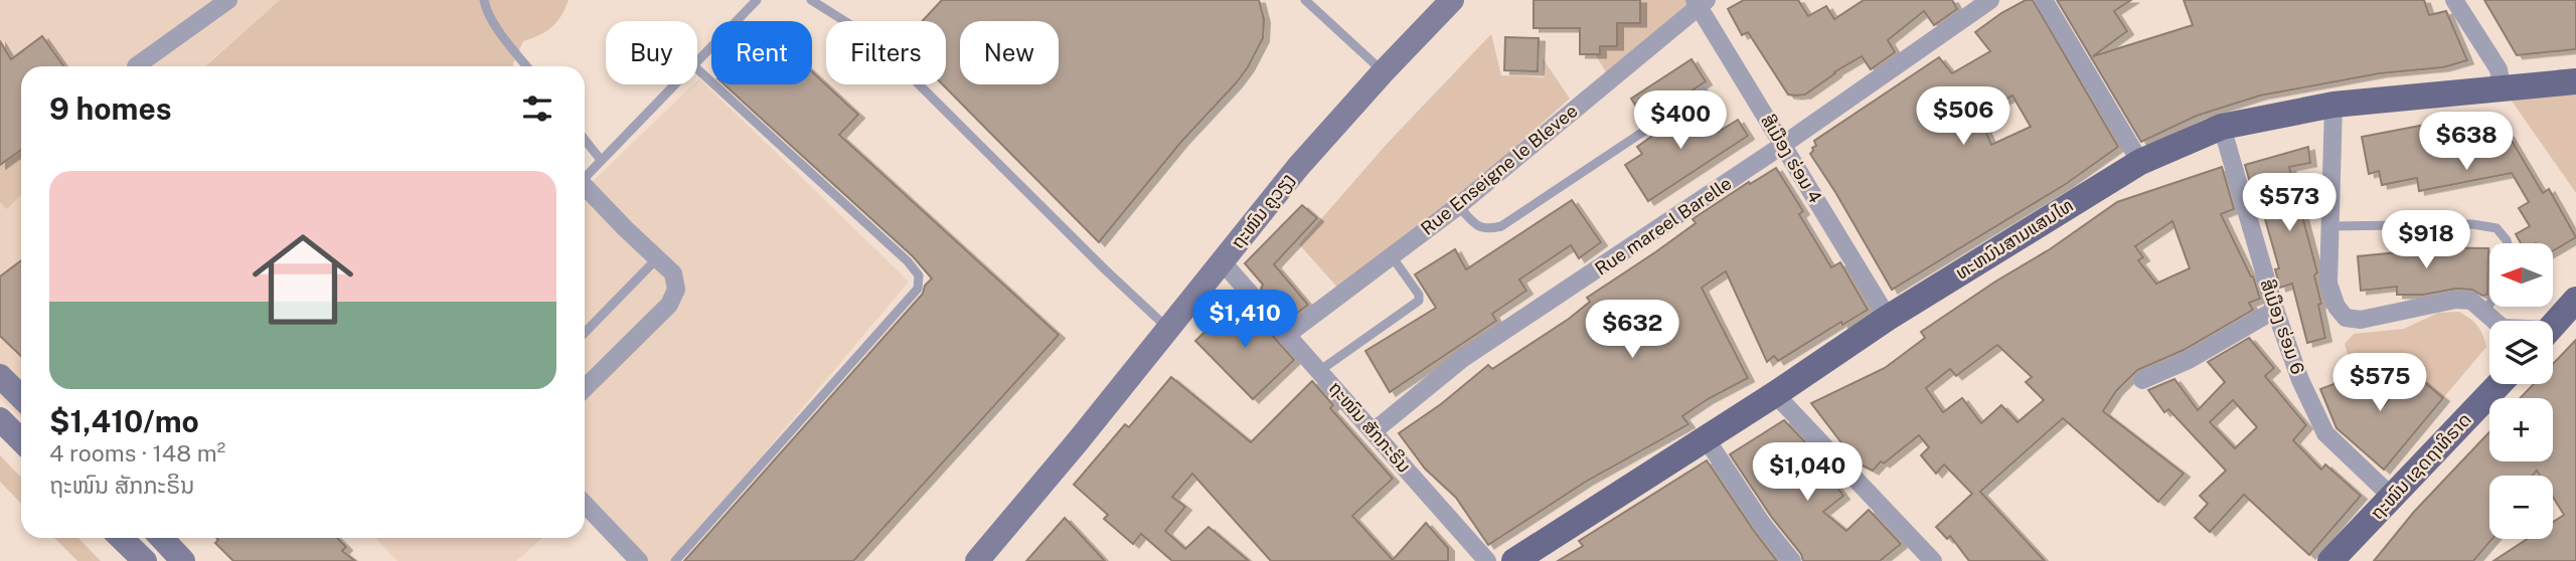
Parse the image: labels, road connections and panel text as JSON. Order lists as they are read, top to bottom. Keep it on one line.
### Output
{"streets":{"main road":["ທະຫນົນສາມແສນໄທ","ຖະໜົນ ເຊດຖາທິຣາດ"],"street":["ສີເມືອງ ຮ່ອມ 4","Rue Enseigne le Blevee","ຖະໜົນ ຄູວຽງ","Rue mareel Barelle","ສີເມືອງ ຮ່ອມ 6","ຖະໜົນ ສັກກະຣິນ"]},"crossings":[["ສີເມືອງ ຮ່ອມ 4","Rue Enseigne le Blevee"],["ສີເມືອງ ຮ່ອມ 4","Rue mareel Barelle"],["ສີເມືອງ ຮ່ອມ 4","ທະຫນົນສາມແສນໄທ"],["Rue Enseigne le Blevee","ຖະໜົນ ສັກກະຣິນ"],["ຖະໜົນ ຄູວຽງ","ຖະໜົນ ສັກກະຣິນ"],["Rue mareel Barelle","ຖະໜົນ ສັກກະຣິນ"],["ທະຫນົນສາມແສນໄທ","ສີເມືອງ ຮ່ອມ 6"],["ສີເມືອງ ຮ່ອມ 6","ຖະໜົນ ເຊດຖາທິຣາດ"]],"north":"left","page":{"chip":["Buy","Rent","Filters","New"],"heading":"9 homes","price":["$506","$400","$638","$573","$918","$1,410","$632","$575","$1,040"],"list":[{"name":"$1,410/mo","note":"4 rooms · 148 m² · ຖະໜົນ ສັກກະຣິນ"}],"map_buttons":["+","−"]}}
